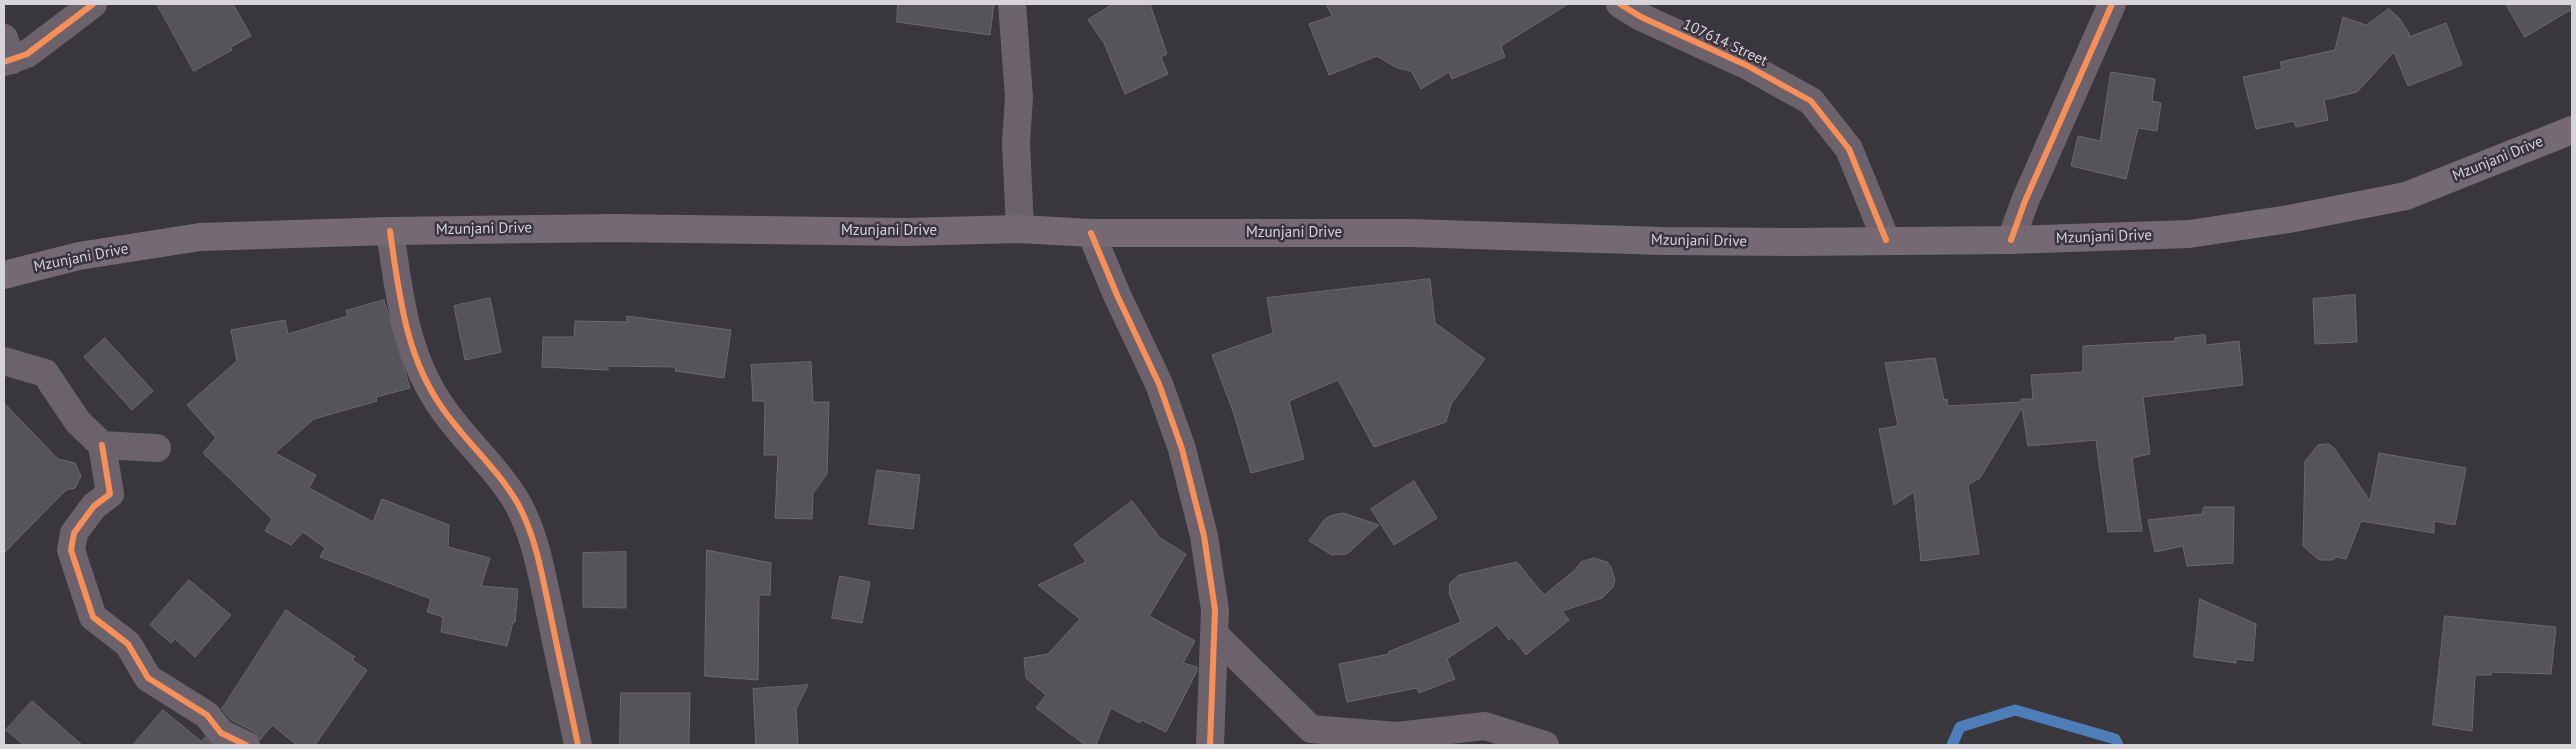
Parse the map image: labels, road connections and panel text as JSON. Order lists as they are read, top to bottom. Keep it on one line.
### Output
{"streets":{"main road":["Mzunjani Drive"],"street":["107614 Street"]},"crossings":[["107614 Street","Mzunjani Drive"]]}
